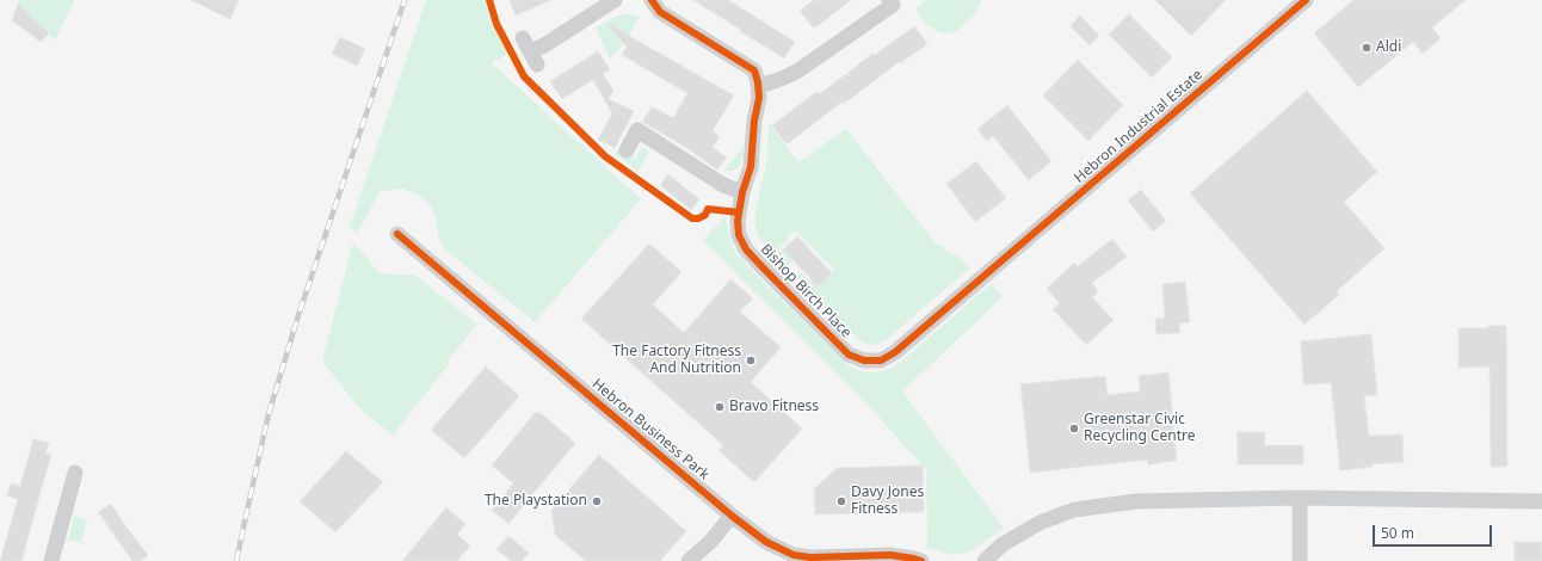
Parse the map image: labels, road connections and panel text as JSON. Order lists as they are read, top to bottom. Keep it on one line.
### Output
{"streets":{"street":["Hebron Industrial Estate","Bishop Birch Place","Hebron Business Park"]},"crossings":[["Hebron Industrial Estate","Bishop Birch Place"]],"places":["Aldi","The Factory Fitness And Nutrition","Bravo Fitness","Greenstar Civic Recycling Centre","The Playstation","Davy Jones Fitness"],"scale_bar":"50 m"}
